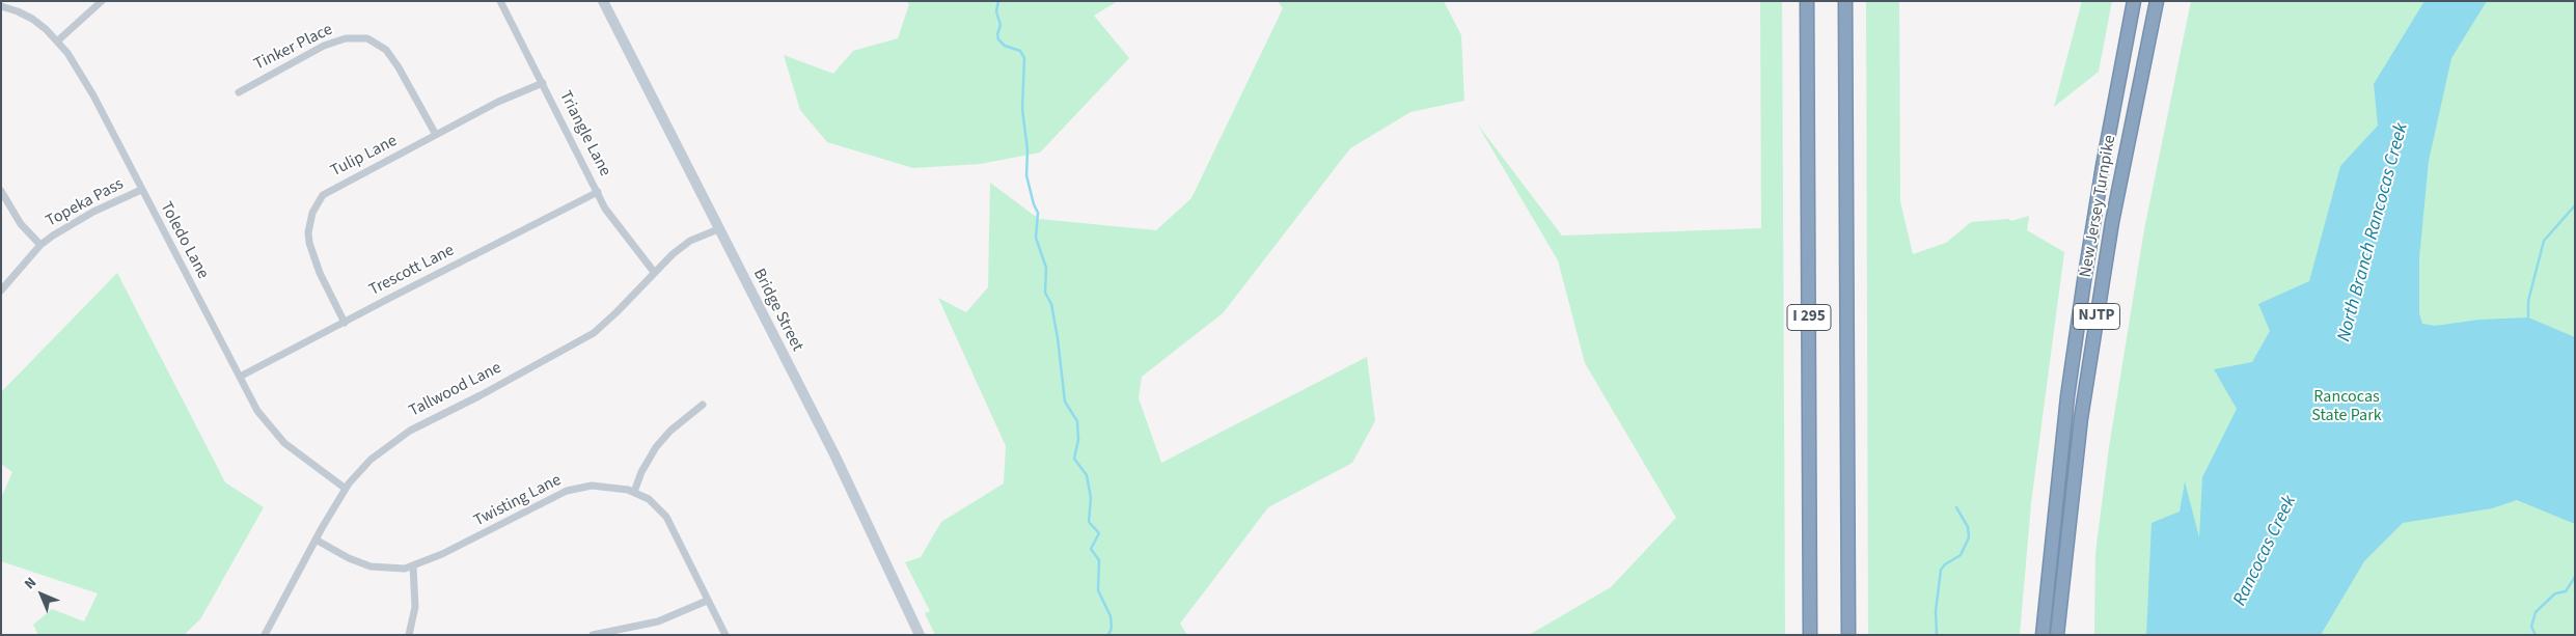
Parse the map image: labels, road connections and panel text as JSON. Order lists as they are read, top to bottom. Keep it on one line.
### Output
{"streets":{"highway":["New Jersey Turnpike","NJTP","I 295"],"main road":["Bridge Street"],"street":["Tinker Place","Triangle Lane","Tulip Lane","Topeka Pass","Toledo Lane","Trescott Lane","Tallwood Lane","Twisting Lane"]},"crossings":[["Tinker Place","Tulip Lane"],["Triangle Lane","Tulip Lane"],["Triangle Lane","Trescott Lane"],["Triangle Lane","Tallwood Lane"],["Tulip Lane","Trescott Lane"],["Topeka Pass","Toledo Lane"],["Toledo Lane","Trescott Lane"],["Toledo Lane","Tallwood Lane"],["Bridge Street","Tallwood Lane"],["Tallwood Lane","Twisting Lane"]],"water":["North Branch Rancocas Creek","Rancocas Creek"],"parks":["Rancocas State Park"],"north":"top left"}
